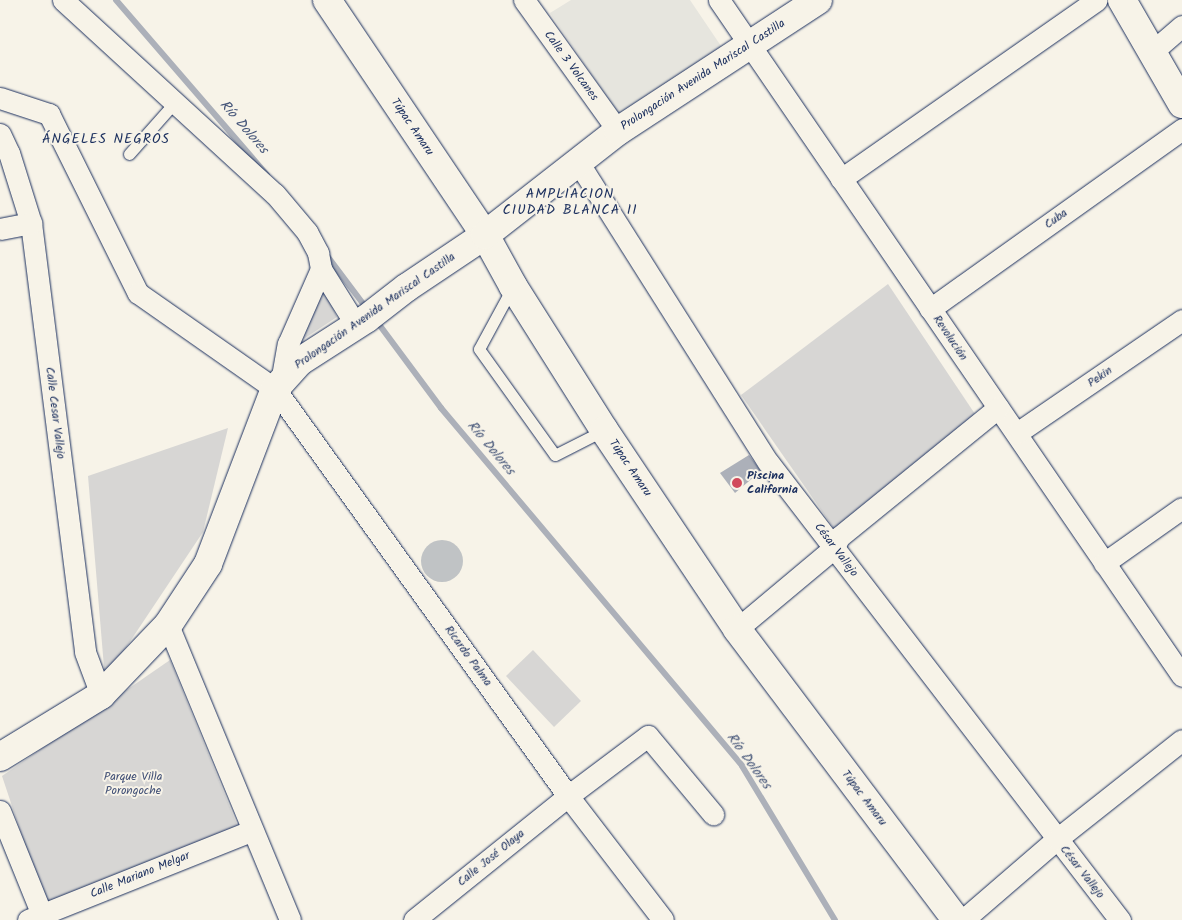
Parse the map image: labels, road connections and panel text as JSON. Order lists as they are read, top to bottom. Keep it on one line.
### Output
{"streets":{"main road":["Prolongación Avenida Mariscal Castilla","Túpac Amaru"],"street":["Calle 3 Volcanes","Cuba","Revolución","Pekin","Calle Cesar Vallejo","César Vallejo","Ricardo Palma","Calle José Olaya","Calle Mariano Melgar"]},"crossings":[["Calle 3 Volcanes","Prolongación Avenida Mariscal Castilla"],["Prolongación Avenida Mariscal Castilla","Túpac Amaru"],["Prolongación Avenida Mariscal Castilla","Revolución"],["Prolongación Avenida Mariscal Castilla","Calle Cesar Vallejo"],["Prolongación Avenida Mariscal Castilla","César Vallejo"],["Prolongación Avenida Mariscal Castilla","Ricardo Palma"],["Cuba","Revolución"],["Revolución","Pekin"],["Ricardo Palma","Calle José Olaya"]],"districts":["ÁNGELES NEGROS","AMPLIACION CIUDAD BLANCA II"],"water":["Río Dolores"],"parks":["Parque Villa Porongoche"],"places":["Piscina California"]}
